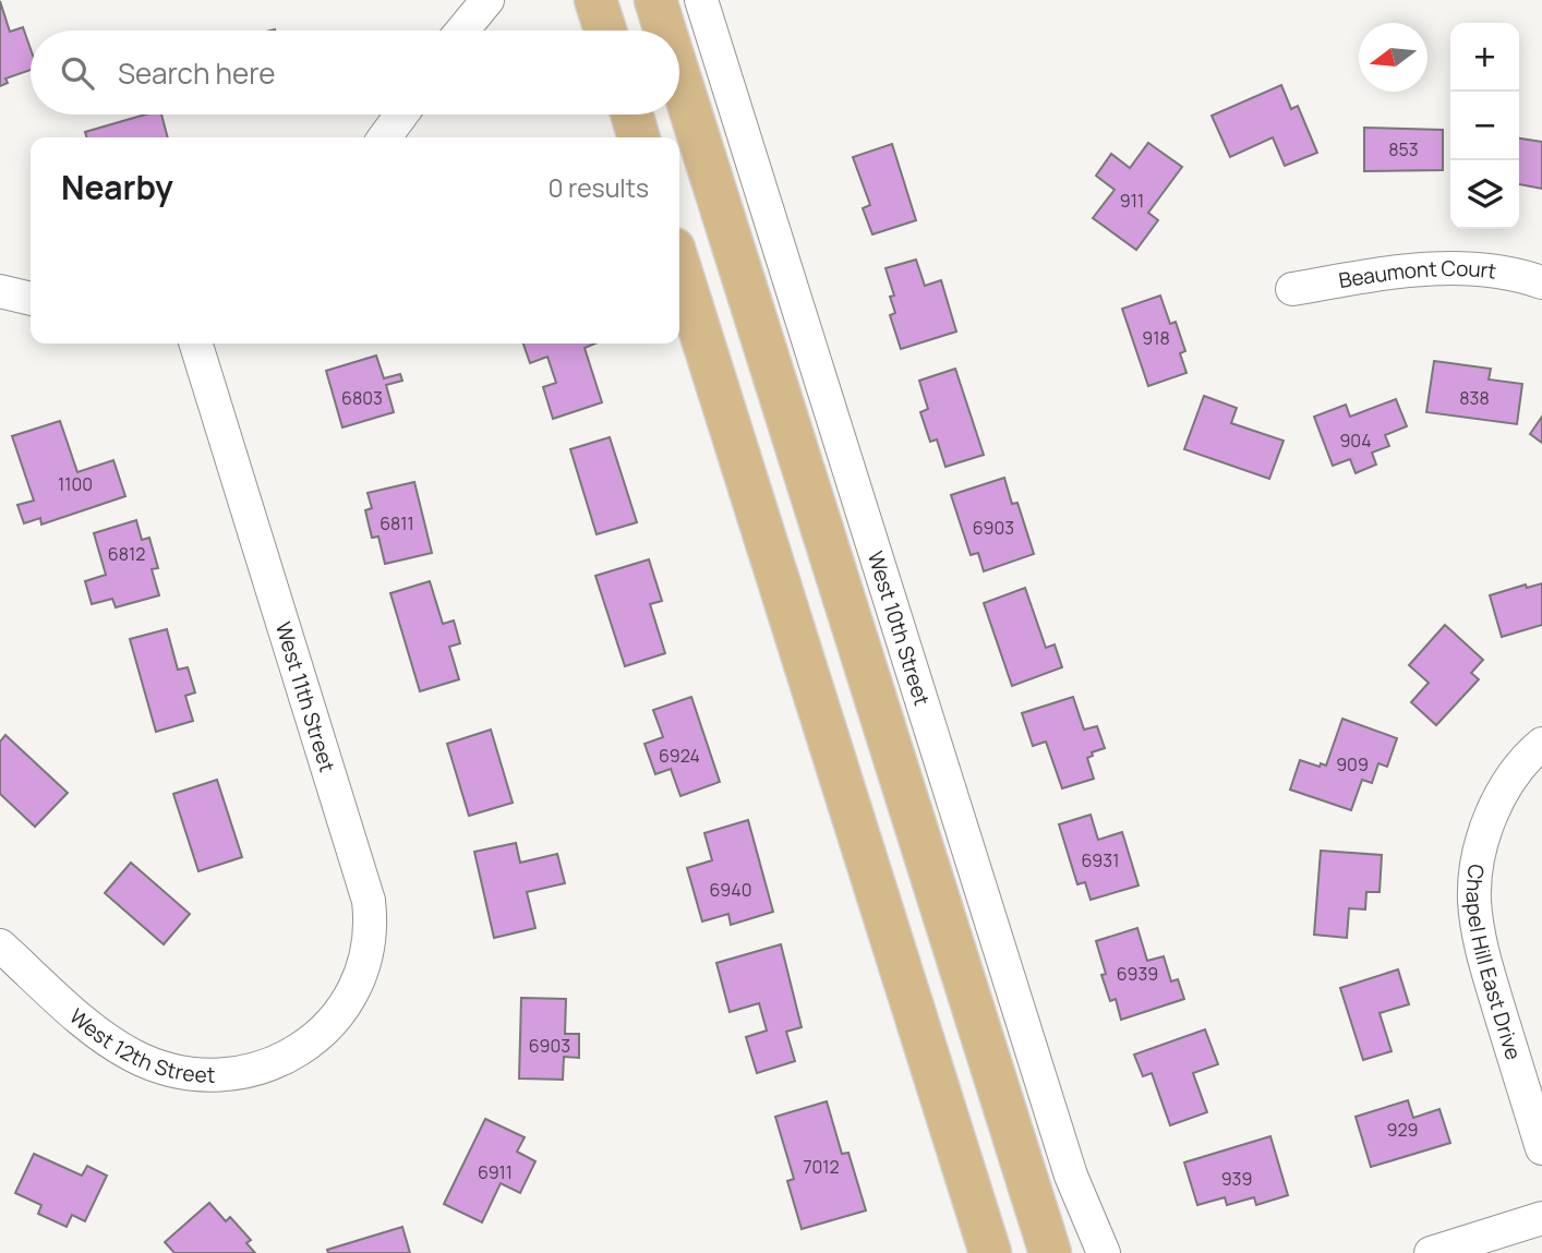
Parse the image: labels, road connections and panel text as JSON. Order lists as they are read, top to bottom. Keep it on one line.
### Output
{"streets":{"main road":["West 10th Street"],"street":["Beaumont Court","West 11th Street","Chapel Hill East Drive","West 12th Street"]},"crossings":[["West 11th Street","West 12th Street"]],"house_numbers":["853","911","918","6803","838","904","1100","6811","6903","6812","6924","909","6931","6940","6939","6903","929","7012","6911","939"],"north":"left","page":{"map_buttons":["+","−"],"search":"Search here","heading":["Nearby","0 results"]}}
